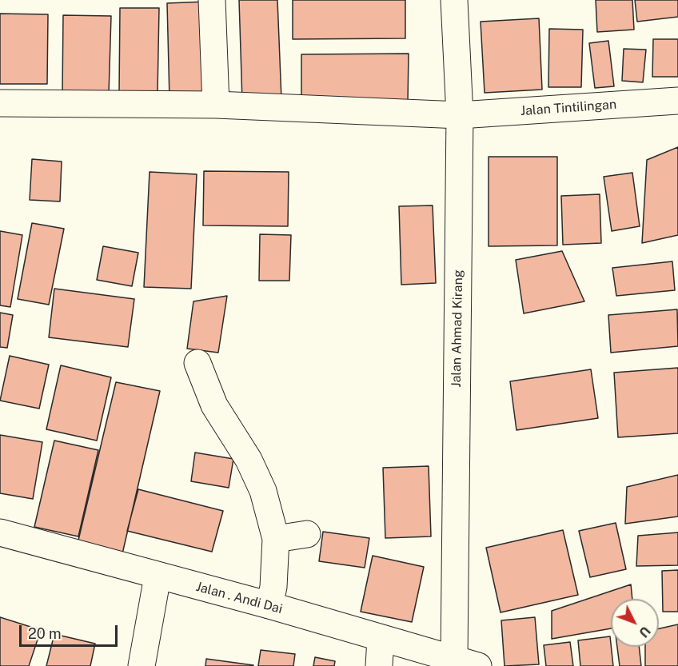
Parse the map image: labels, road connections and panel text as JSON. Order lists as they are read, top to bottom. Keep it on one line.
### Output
{"streets":{"main road":["Jalan Tintilingan","Jalan Ahmad Kirang","Jalan . Andi Dai"]},"crossings":[["Jalan Tintilingan","Jalan Ahmad Kirang"],["Jalan Ahmad Kirang","Jalan . Andi Dai"]],"scale_bar":"20 m","north":"bottom right"}
